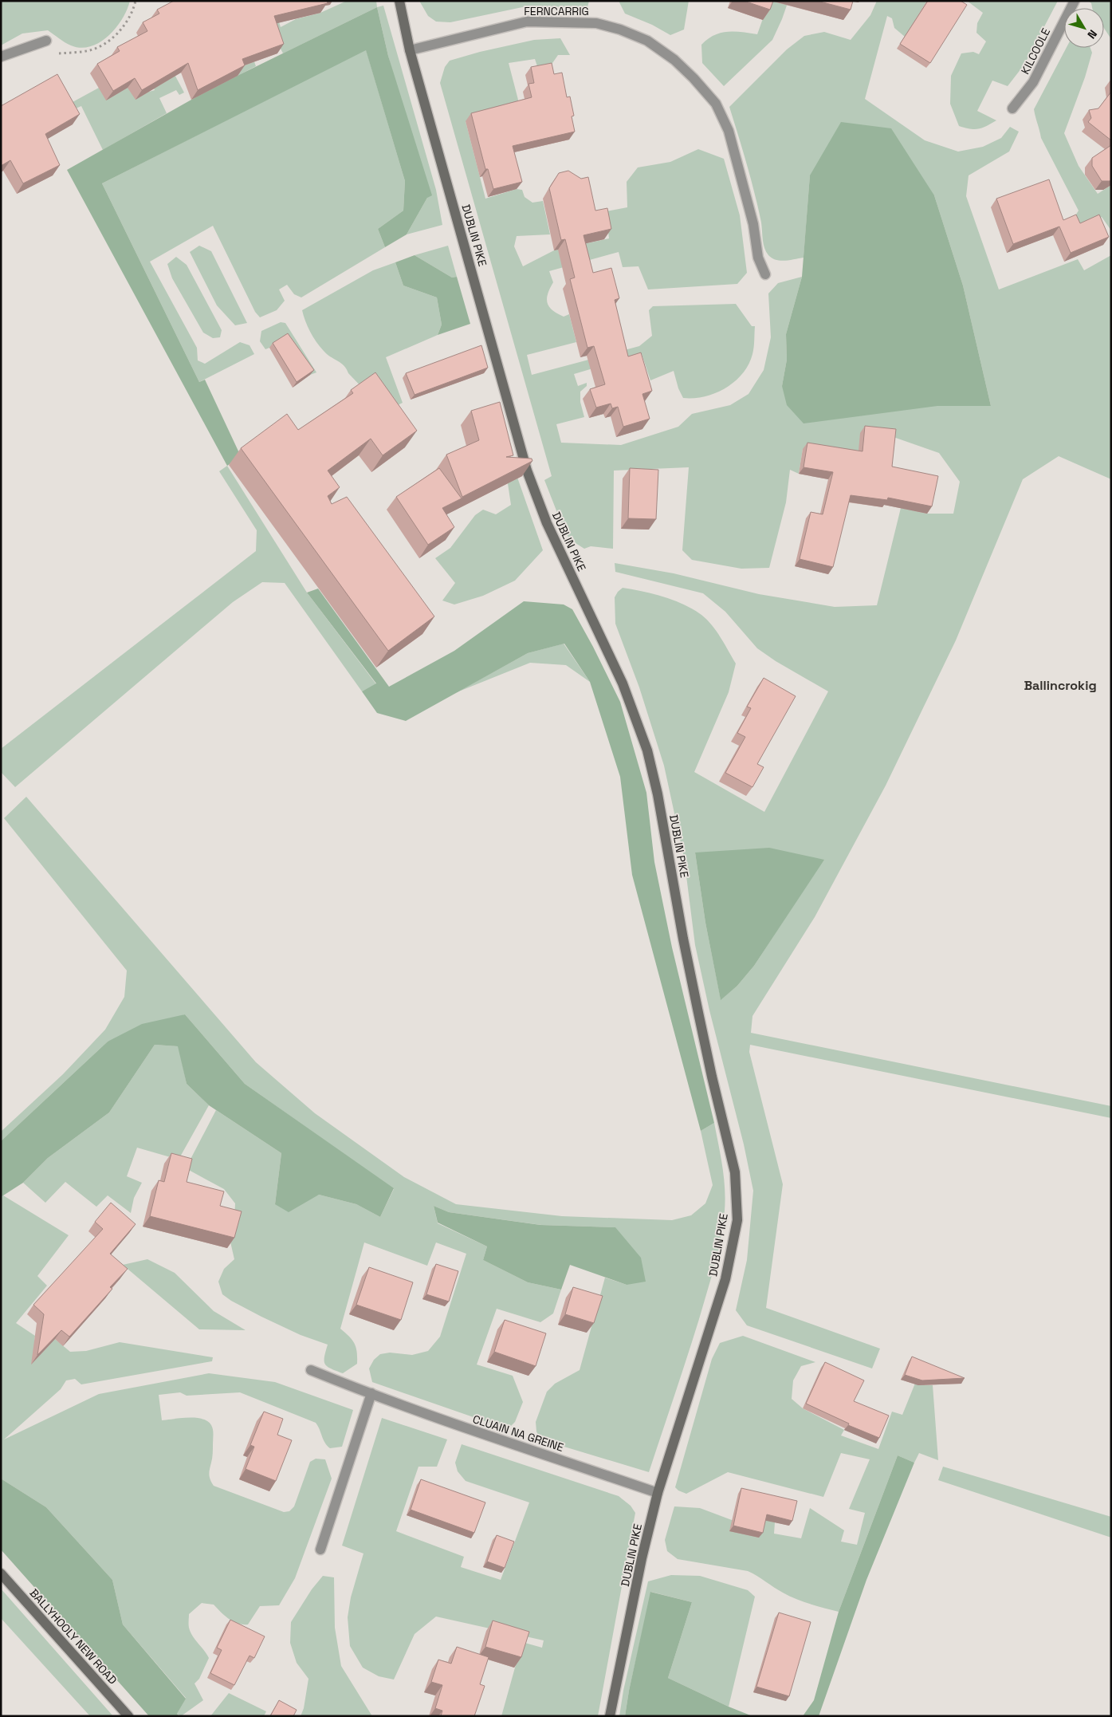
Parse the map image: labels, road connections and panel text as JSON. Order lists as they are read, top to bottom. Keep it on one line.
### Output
{"streets":{"street":["FERNCARRIG","KILCOOLE","DUBLIN PIKE","CLUAIN NA GREINE","BALLYHOOLY NEW ROAD"]},"crossings":[["FERNCARRIG","DUBLIN PIKE"],["DUBLIN PIKE","CLUAIN NA GREINE"]],"districts":["Ballincrokig"],"north":"bottom right"}
